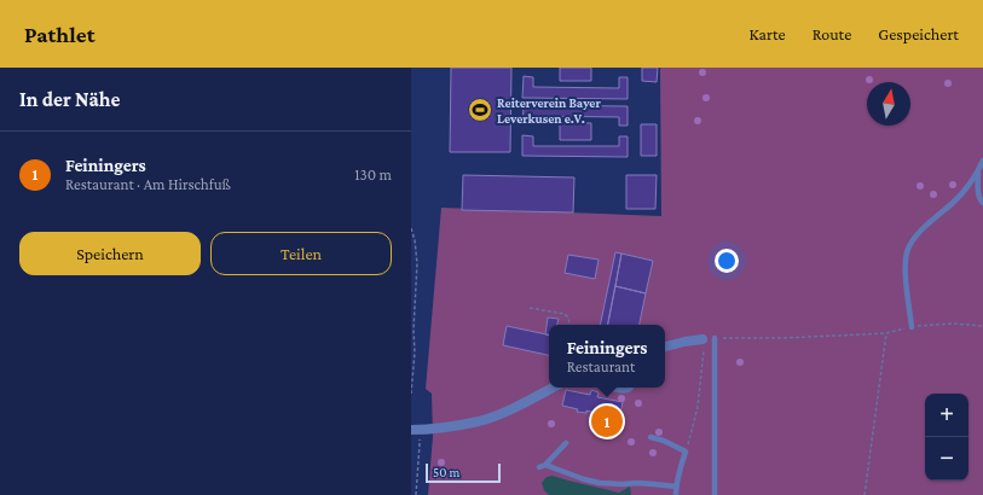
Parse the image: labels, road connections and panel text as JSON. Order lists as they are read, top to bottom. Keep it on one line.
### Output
{"places":{"sports":["Reiterverein Bayer Leverkusen e.V."]},"scale_bar":"50 m","north":"top","page":{"header":"Pathlet","nav":["Karte","Route","Gespeichert"],"heading":"In der Nähe","list":[{"mark":"1","name":"Feiningers","note":"Restaurant · Am Hirschfuß","value":"130 m"}],"buttons":["Speichern","Teilen"],"popup":["Feiningers","Restaurant"],"map_buttons":["+","−"],"pins":"1","scale":"50 m"}}
